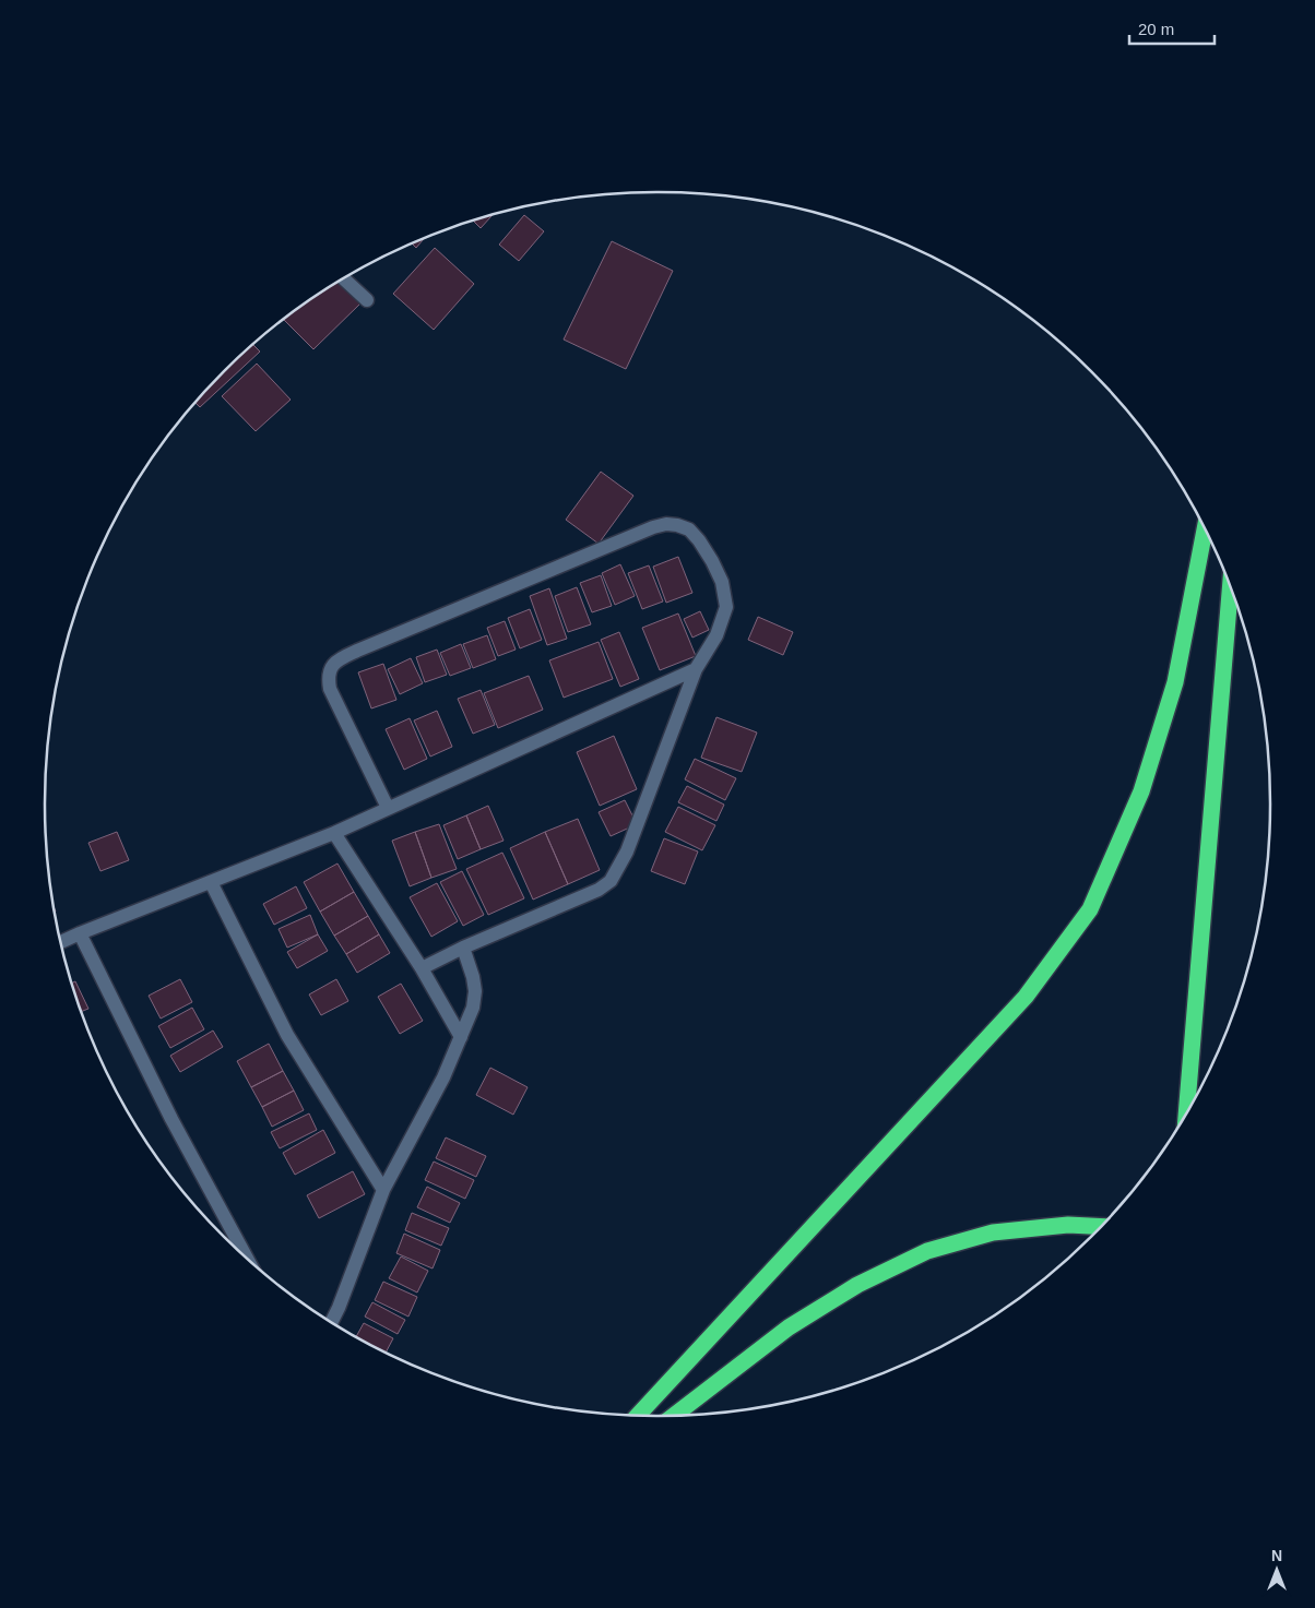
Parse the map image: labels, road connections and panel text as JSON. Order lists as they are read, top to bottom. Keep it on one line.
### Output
{"scale_bar":"20 m","north":"top"}
